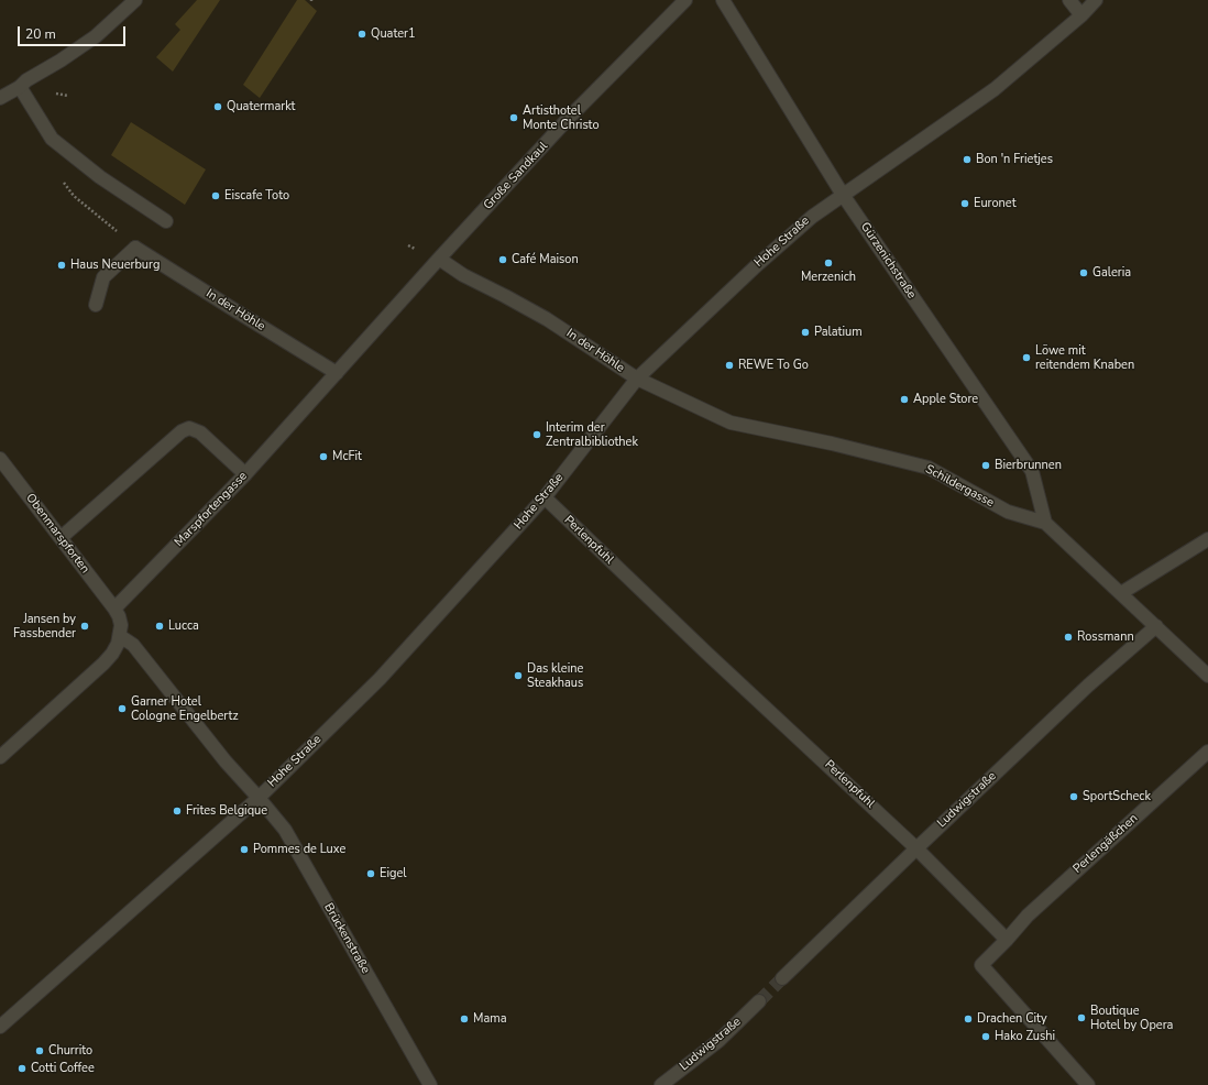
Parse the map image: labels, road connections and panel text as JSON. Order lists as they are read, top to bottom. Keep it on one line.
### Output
{"streets":{"street":["Große Sandkaul","Hohe Straße","Gürzenichstraße","In der Höhle","Schildergasse","Marspfortengasse","Obenmarspforten","Perlenpfuhl","Ludwigstraße","Perlengäßchen","Brückenstraße"]},"crossings":[["Große Sandkaul","In der Höhle"],["Große Sandkaul","Marspfortengasse"],["Hohe Straße","Gürzenichstraße"],["Hohe Straße","In der Höhle"],["Hohe Straße","Schildergasse"],["Hohe Straße","Perlenpfuhl"],["Hohe Straße","Brückenstraße"],["Gürzenichstraße","Schildergasse"],["In der Höhle","Schildergasse"],["In der Höhle","Marspfortengasse"],["Schildergasse","Ludwigstraße"],["Marspfortengasse","Obenmarspforten"],["Perlenpfuhl","Ludwigstraße"],["Perlenpfuhl","Perlengäßchen"]],"places":["Quater1","Quatermarkt","Artisthotel Monte Christo","Bon 'n Frietjes","Eiscafe Toto","Euronet","Café Maison","Merzenich","Haus Neuerburg","Galeria","Palatium","Löwe mit reitendem Knaben","REWE To Go","Apple Store","Interim der Zentralbibliothek","McFit","Bierbrunnen","Jansen by Fassbender","Lucca","Rossmann","Das kleine Steakhaus","Garner Hotel Cologne Engelbertz","SportScheck","Frites Belgique","Pommes de Luxe","Eigel","Boutique Hotel by Opera","Mama","Drachen City","Hako Zushi","Churrito","Cotti Coffee"],"scale_bar":"20 m"}
